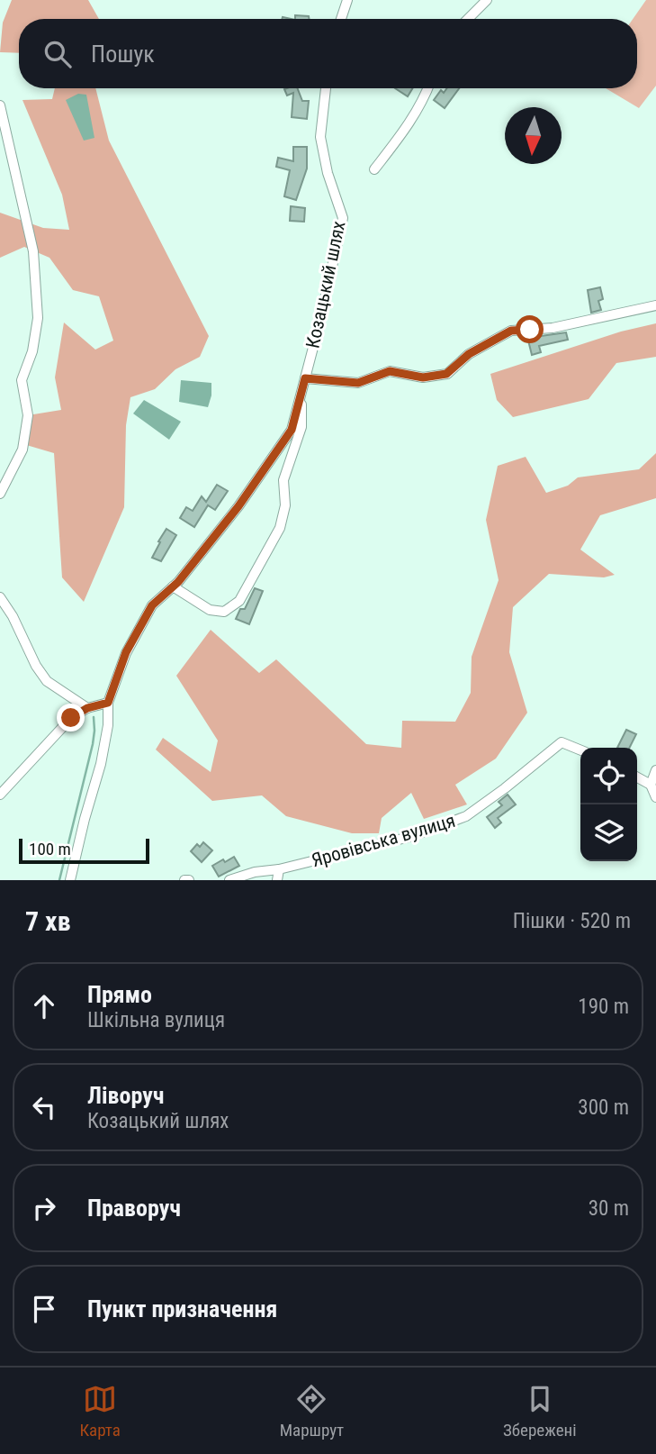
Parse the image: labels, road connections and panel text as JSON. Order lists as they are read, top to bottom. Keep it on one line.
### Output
{"streets":{"street":["Козацький шлях","Яровівська вулиця"]},"scale_bar":"100 m","north":"bottom","page":{"search":"Пошук","scale":"100 m","heading":["7 хв","Пішки · 520 m"],"list":[["Прямо","Шкільна вулиця","190 m"],["Ліворуч","Козацький шлях","300 m"],["Праворуч","30 m"],"Пункт призначення"],"nav":["Карта","Маршрут","Збережені"]}}
